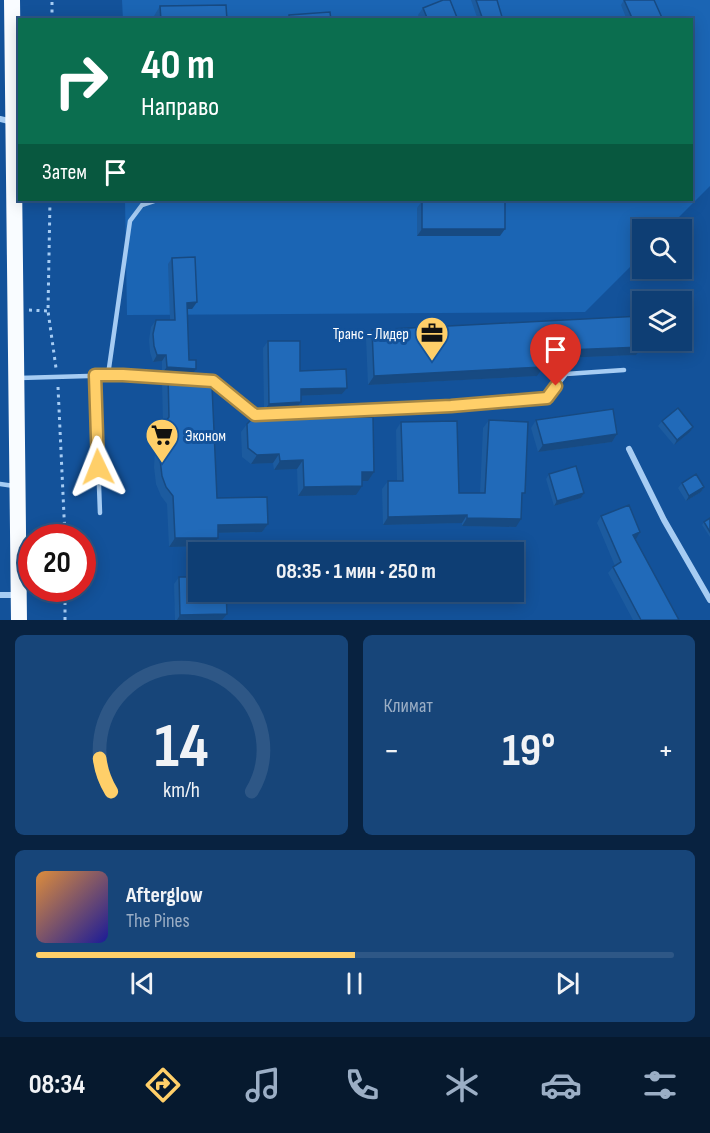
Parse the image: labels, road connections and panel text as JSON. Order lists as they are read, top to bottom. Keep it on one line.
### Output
{"places":{"office":["Транс - Лидер"],"supermarket":["Эконом"]},"page":{"turn":["40 m","Направо"],"then":"Затем","limit":"20","trip":"08:35 · 1 мин · 250 m","tile":"Климат","heat":["−","19°","+"],"song":["Afterglow","The Pines"],"tabs":"08:34","gauge":["14","km/h"]}}
